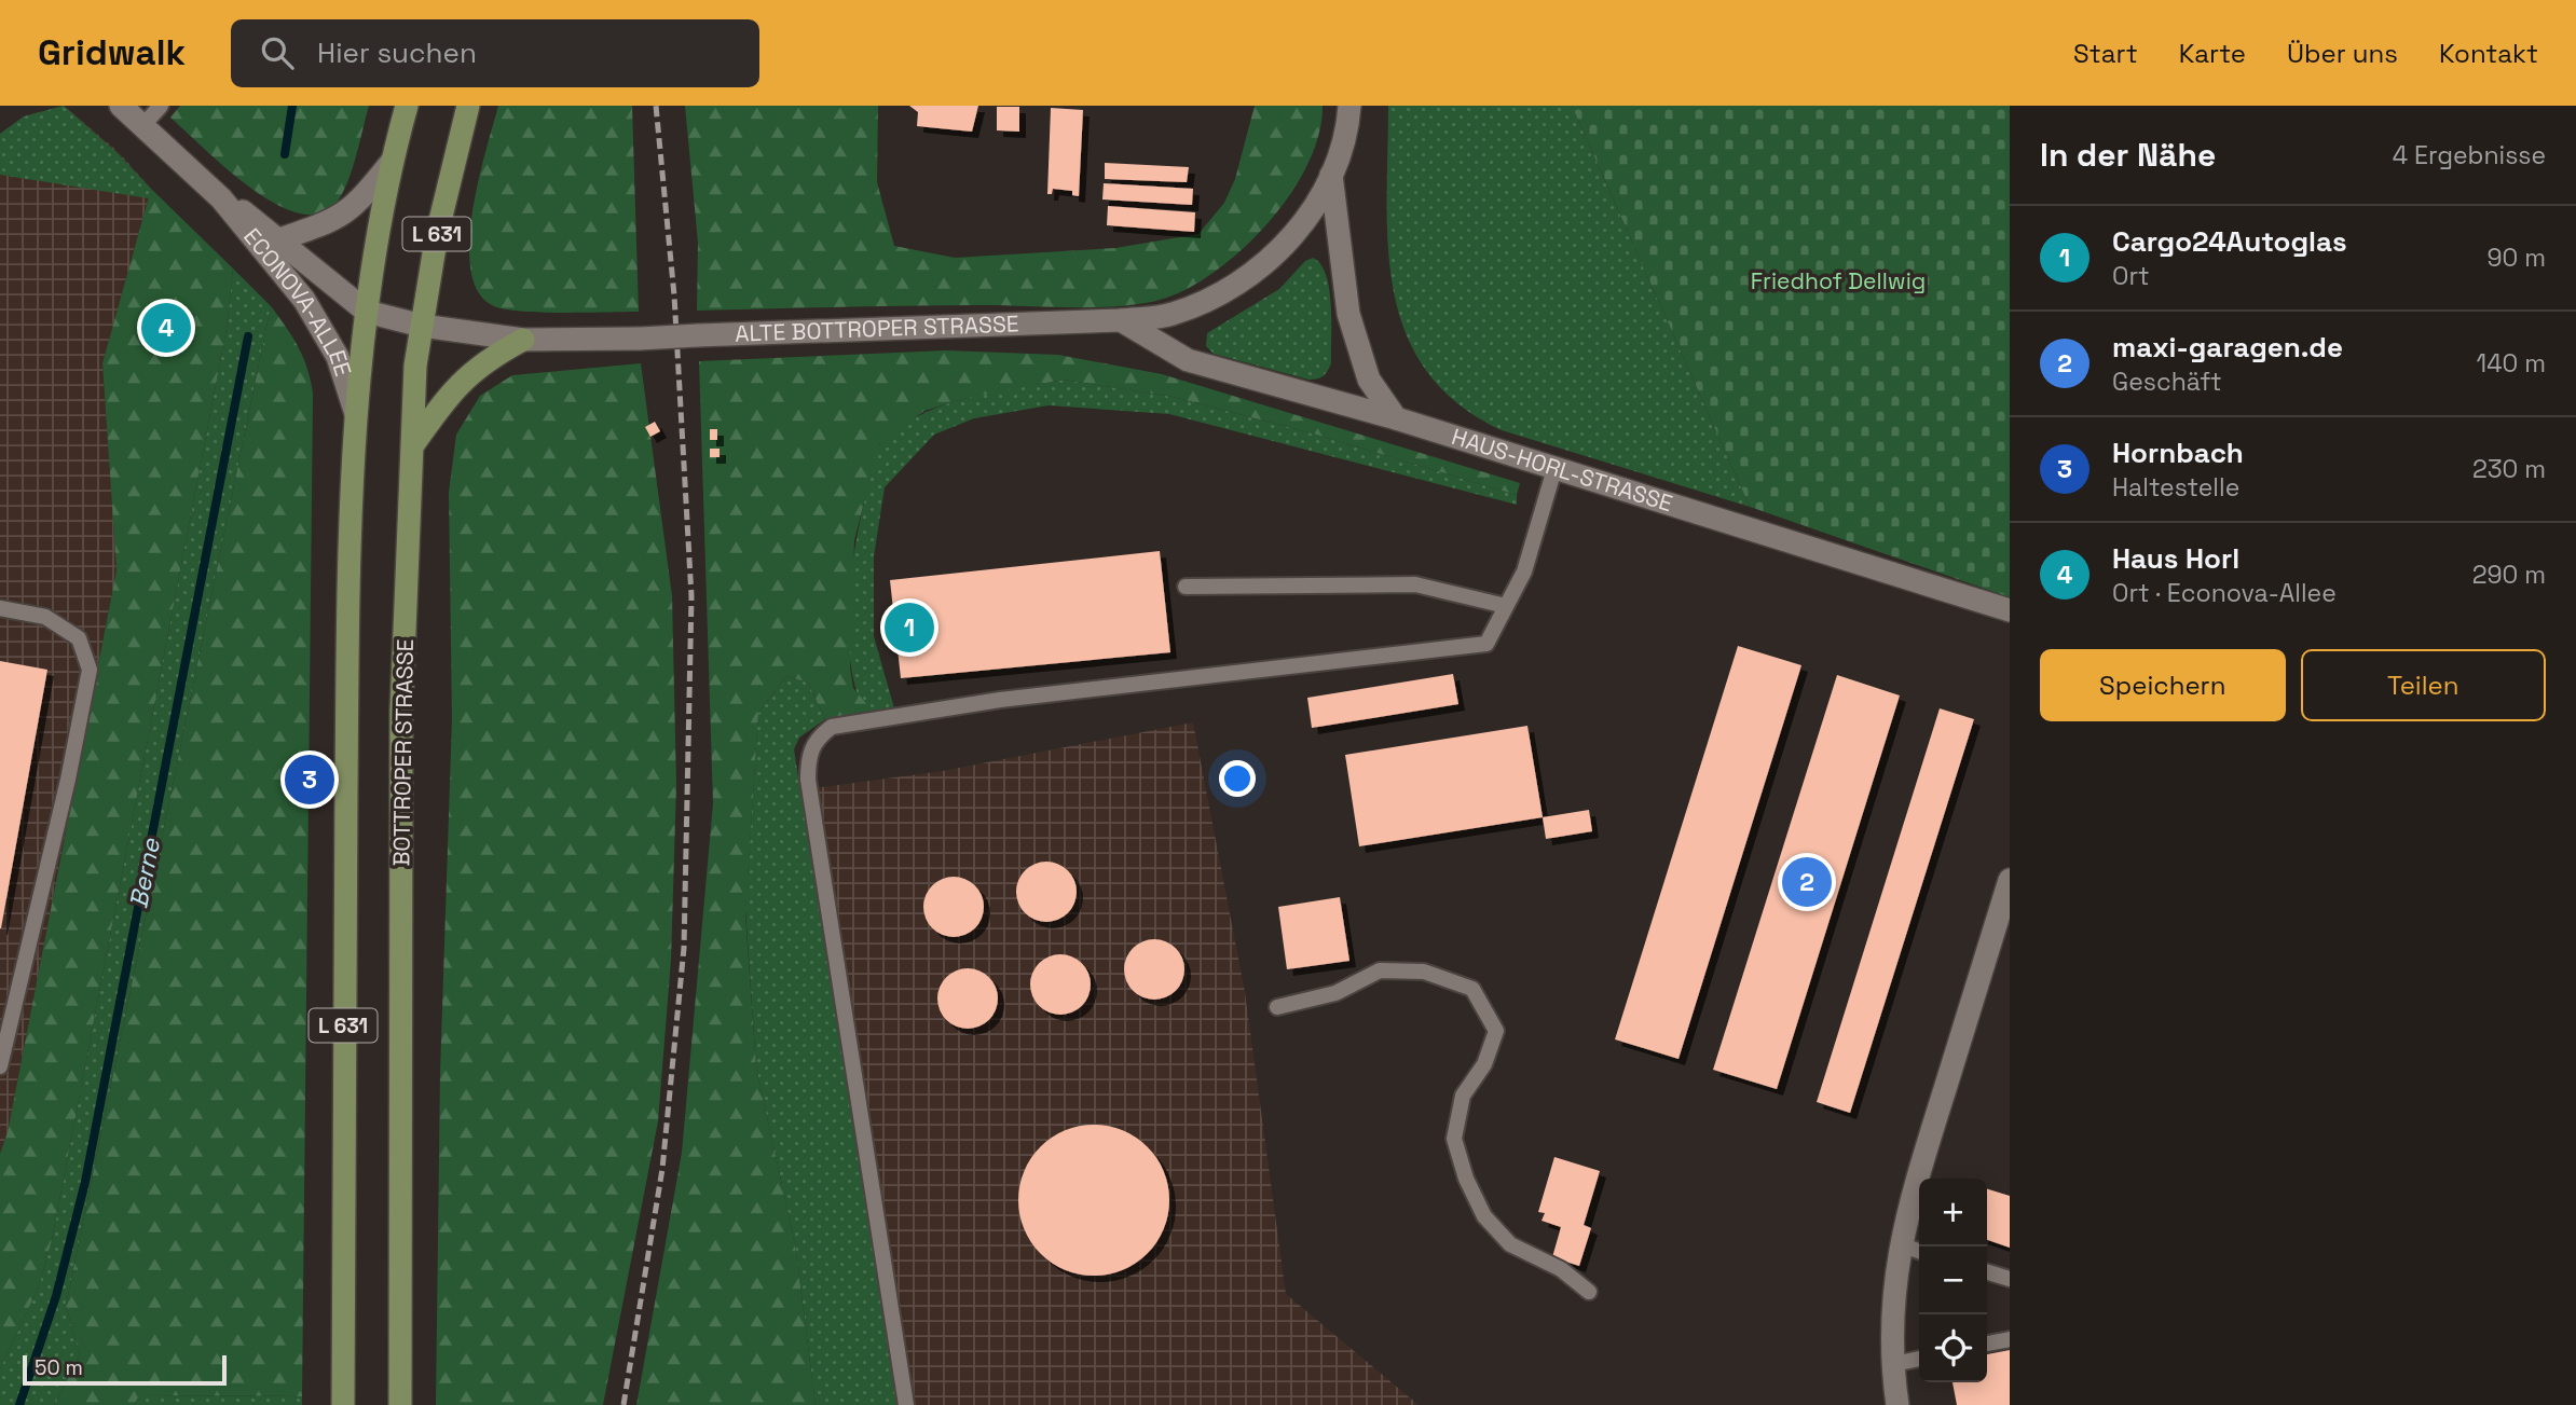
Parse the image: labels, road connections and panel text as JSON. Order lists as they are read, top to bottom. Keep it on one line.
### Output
{"streets":{"main road":["L 631","BOTTROPER STRASSE"],"street":["ECONOVA-ALLEE","ALTE BOTTROPER STRASSE","HAUS-HORL-STRASSE"]},"crossings":[["L 631","ECONOVA-ALLEE"],["L 631","ALTE BOTTROPER STRASSE"],["ECONOVA-ALLEE","ALTE BOTTROPER STRASSE"],["ALTE BOTTROPER STRASSE","HAUS-HORL-STRASSE"],["ALTE BOTTROPER STRASSE","BOTTROPER STRASSE"]],"water":["Berne"],"parks":["Friedhof Dellwig"],"scale_bar":"50 m","page":{"header":"Gridwalk","search":"Hier suchen","nav":["Start","Karte","Über uns","Kontakt"],"heading":["In der Nähe","4 Ergebnisse"],"list":[{"mark":"1","name":"Cargo24Autoglas","note":"Ort","value":"90 m"},{"mark":"2","name":"maxi-garagen.de","note":"Geschäft","value":"140 m"},{"mark":"3","name":"Hornbach","note":"Haltestelle","value":"230 m"},{"mark":"4","name":"Haus Horl","note":"Ort · Econova-Allee","value":"290 m"}],"pins":["4","1","3","2"],"buttons":["Speichern","Teilen"],"map_buttons":["+","−"],"scale":"50 m"}}
